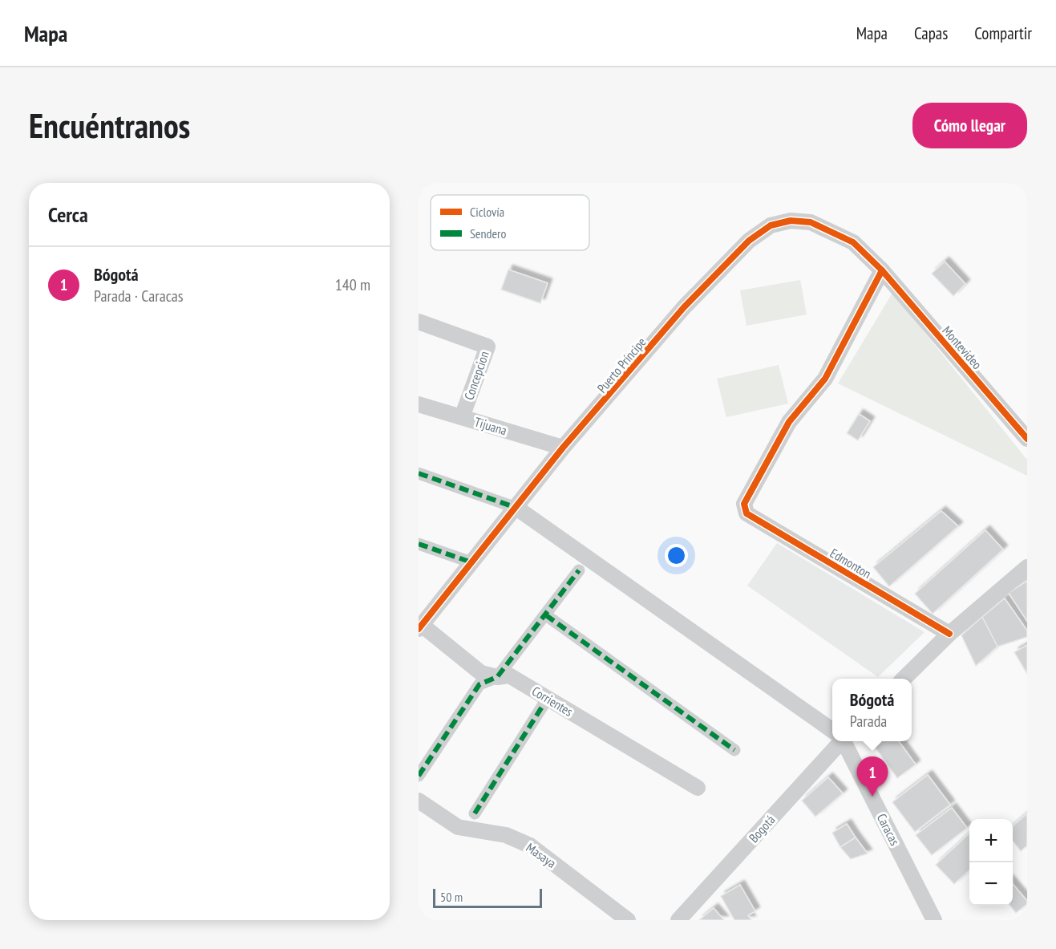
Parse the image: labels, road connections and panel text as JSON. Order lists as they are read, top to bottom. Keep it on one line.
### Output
{"streets":{"street":["Montevideo","Puerto Príncipe","Concepcion","Tijuana","Edmonton","Corrientes","Bogotá","Caracas","Masaya"]},"crossings":[["Montevideo","Puerto Príncipe"],["Montevideo","Edmonton"],["Puerto Príncipe","Tijuana"],["Puerto Príncipe","Edmonton"],["Puerto Príncipe","Corrientes"],["Concepcion","Tijuana"]],"legend":["Ciclovía","Sendero"],"scale_bar":"50 m","page":{"header":"Mapa","nav":["Mapa","Capas","Compartir"],"buttons":"Cómo llegar","title":"Encuéntranos","heading":"Cerca","list":[{"mark":"1","name":"Bógotá","note":"Parada · Caracas","value":"140 m"}],"popup":["Bógotá","Parada"],"pins":"1","map_buttons":["+","−"],"scale":"50 m"}}
